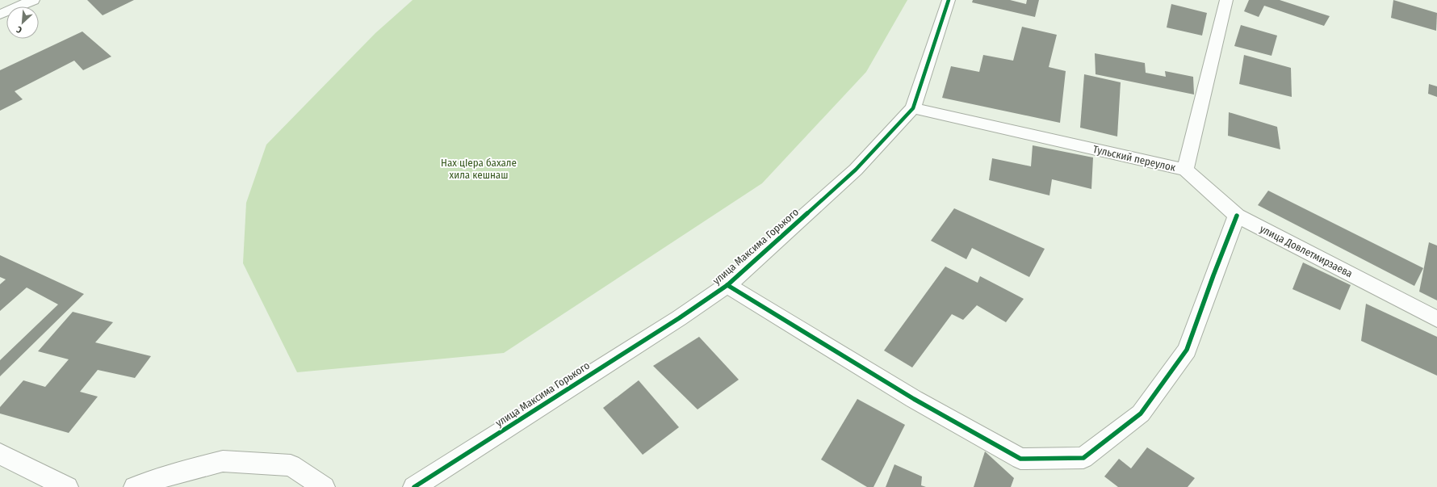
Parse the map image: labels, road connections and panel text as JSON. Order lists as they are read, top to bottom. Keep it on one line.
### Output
{"streets":{"street":["Тульский переулок","улица Максима Горького","улица Довлетмирзаева"]},"crossings":[["Тульский переулок","улица Максима Горького"],["Тульский переулок","улица Довлетмирзаева"]],"parks":["Нах цIера бахале хила кешнаш"],"north":"bottom left"}
